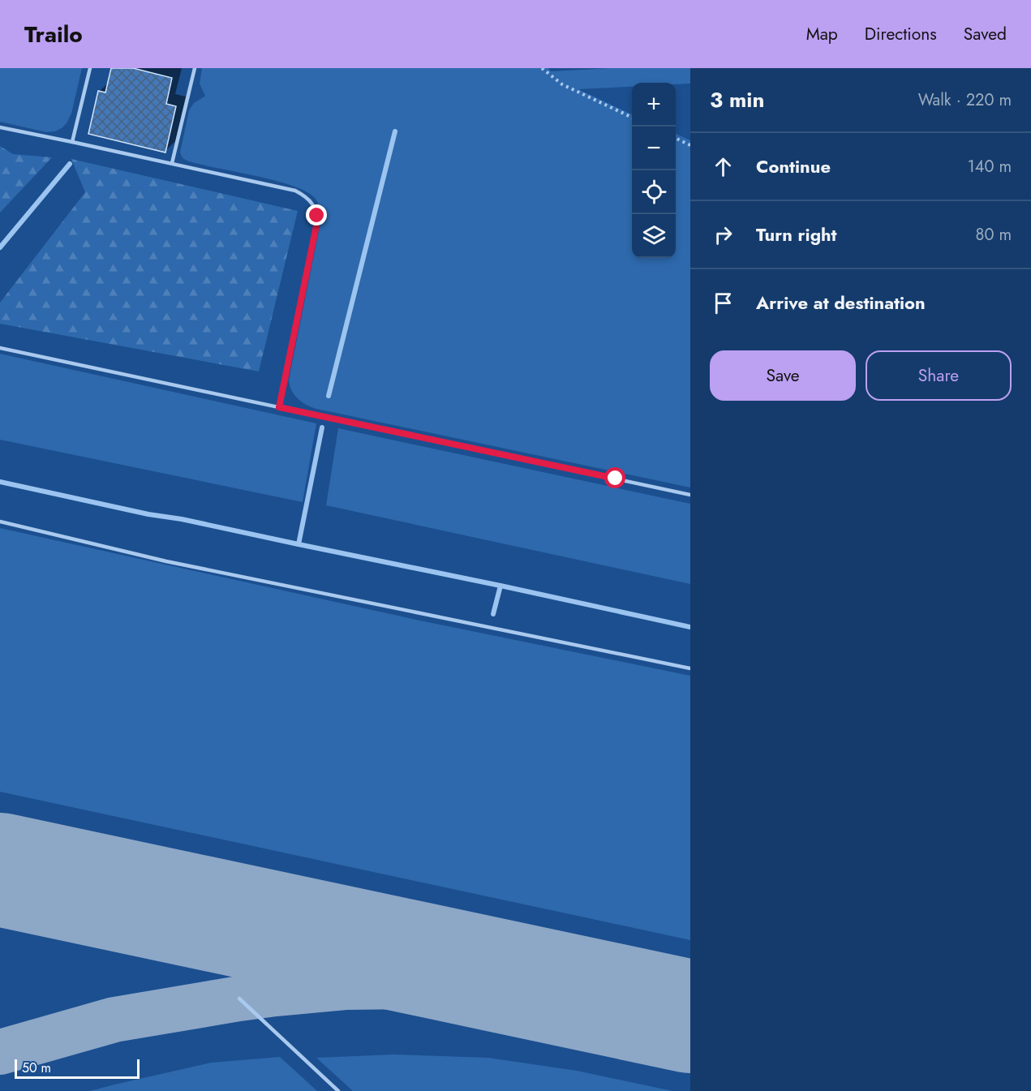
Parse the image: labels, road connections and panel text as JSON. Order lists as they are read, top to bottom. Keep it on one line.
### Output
{"scale_bar":"50 m","page":{"header":"Trailo","nav":["Map","Directions","Saved"],"heading":["3 min","Walk · 220 m"],"map_buttons":["+","−"],"list":[["Continue","140 m"],["Turn right","80 m"],"Arrive at destination"],"buttons":["Save","Share"],"scale":"50 m"}}
